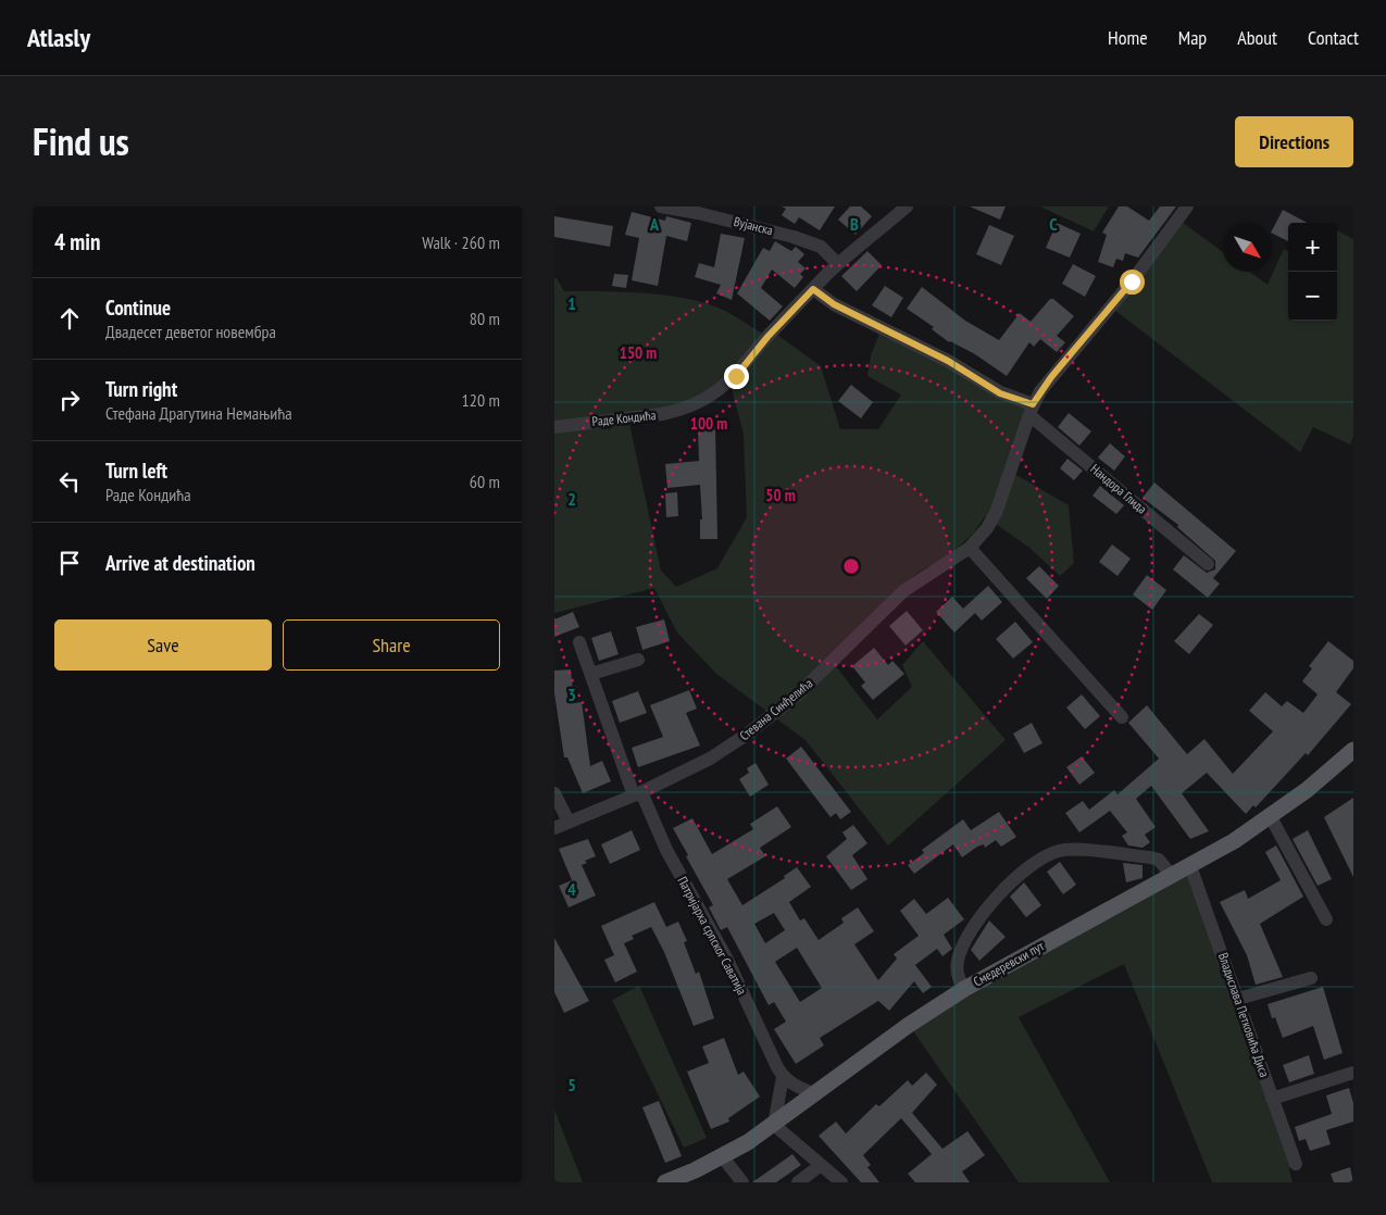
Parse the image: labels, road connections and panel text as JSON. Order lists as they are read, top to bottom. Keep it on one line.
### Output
{"streets":{"main road":["Смедеревски пут"],"street":["Вујанска","Раде Кондића","Нандора Глида","Стевана Синђелића","Патријарха српског Саватија","Владислава Петковића Диса"]},"crossings":[["Вујанска","Раде Кондића"],["Нандора Глида","Стевана Синђелића"],["Стевана Синђелића","Патријарха српског Саватија"],["Смедеревски пут","Владислава Петковића Диса"]],"north":"bottom right","page":{"header":"Atlasly","nav":["Home","Map","About","Contact"],"title":"Find us","buttons":["Directions",["Save","Share"]],"heading":["4 min","Walk · 260 m"],"map_buttons":["+","−"],"list":[["Continue","Двадесет деветог новембра","80 m"],["Turn right","Стефана Драгутина Немањића","120 m"],["Turn left","Раде Кондића","60 m"],"Arrive at destination"]},"grid":{"columns":["A","B","C"],"rows":["1","2","3","4","5"]},"rings":["150 m","100 m","50 m"]}
